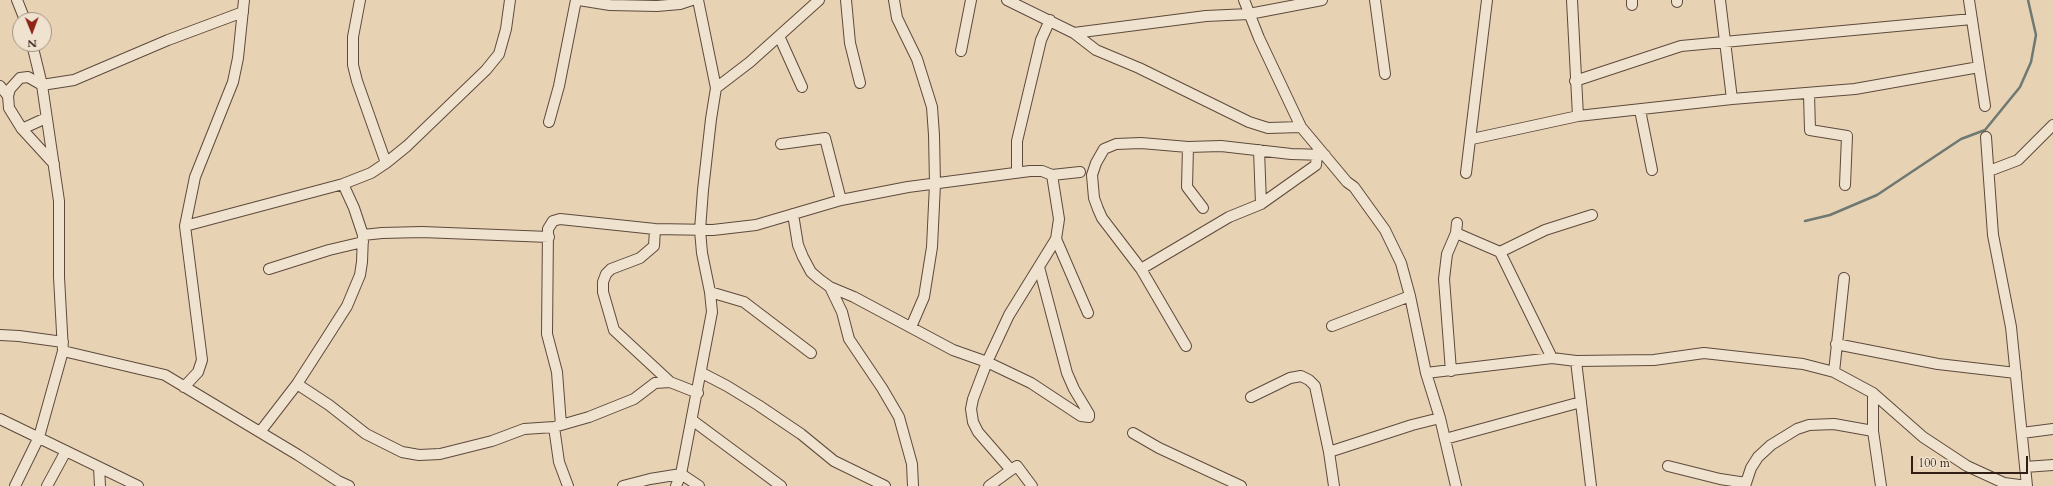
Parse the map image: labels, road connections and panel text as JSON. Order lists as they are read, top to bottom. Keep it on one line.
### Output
{"scale_bar":"100 m","north":"bottom"}
